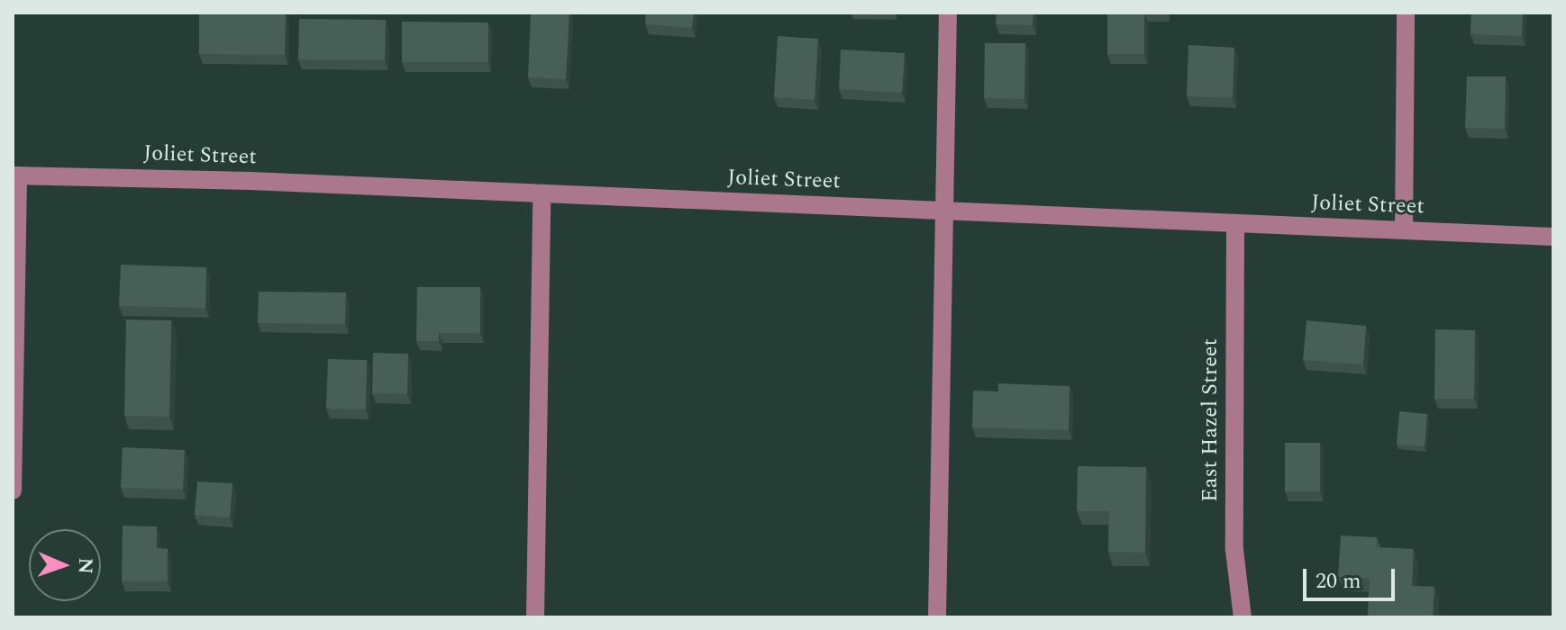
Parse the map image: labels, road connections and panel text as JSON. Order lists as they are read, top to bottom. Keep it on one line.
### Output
{"streets":{"street":["Joliet Street","East Hazel Street"]},"crossings":[["Joliet Street","East Hazel Street"]],"scale_bar":"20 m","north":"right"}
